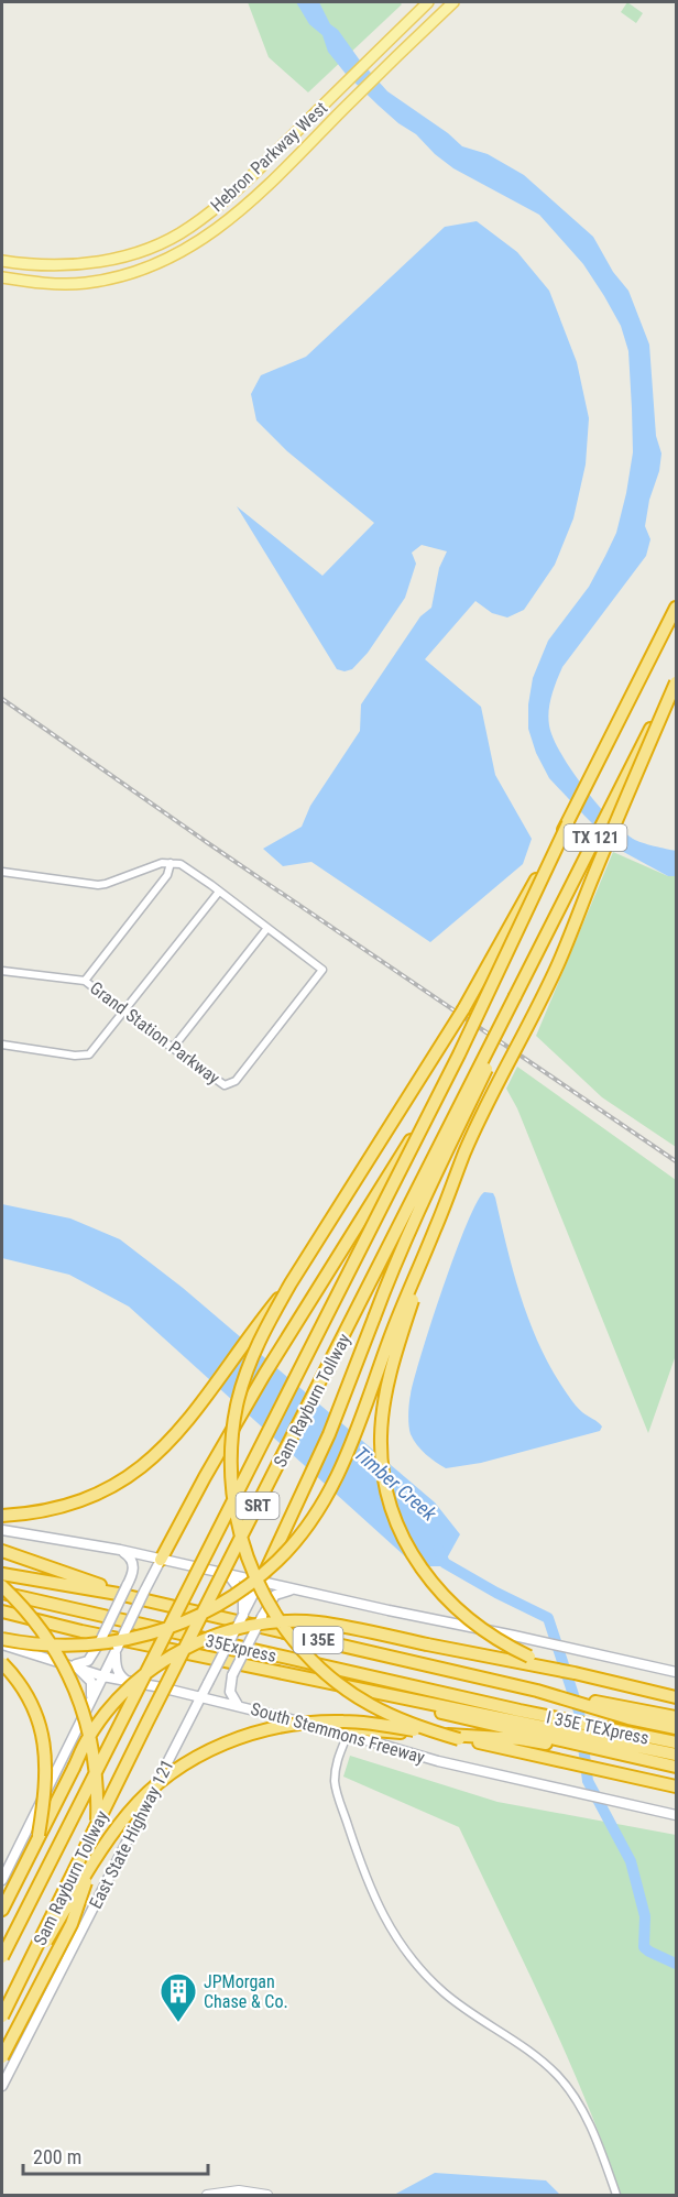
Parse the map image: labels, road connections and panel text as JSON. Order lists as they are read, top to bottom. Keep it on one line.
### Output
{"streets":{"highway":["TX 121","Sam Rayburn Tollway","SRT","I 35E","35Express","I 35E TEXpress"],"main road":["Hebron Parkway West","South Stemmons Freeway","East State Highway 121"],"street":["Grand Station Parkway"]},"crossings":[["TX 121","Sam Rayburn Tollway"],["I 35E","35Express"],["I 35E","I 35E TEXpress"],["35Express","I 35E TEXpress"],["South Stemmons Freeway","East State Highway 121"]],"water":["Timber Creek"],"places":{"building":["JPMorgan Chase & Co."]},"scale_bar":"200 m"}
